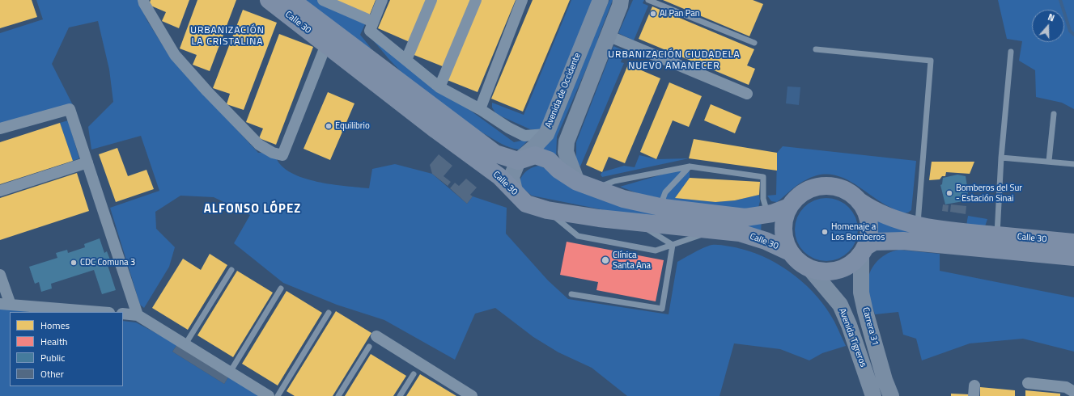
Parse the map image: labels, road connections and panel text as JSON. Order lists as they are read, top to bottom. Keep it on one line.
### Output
{"streets":{"main road":["Calle 30","Avenida de Occidente","Carrera 31","Avenida Tigreros"]},"crossings":[["Calle 30","Avenida de Occidente"],["Calle 30","Carrera 31"],["Calle 30","Avenida Tigreros"],["Carrera 31","Avenida Tigreros"]],"districts":["URBANIZACIÓN LA CRISTALINA","URBANIZACIÓN CIUDADELA NUEVO AMANECER","ALFONSO LÓPEZ"],"places":["Al Pan Pan","Equilibrio","Bomberos del Sur - Estación Sinai","Homenaje a Los Bomberos","Clínica Santa Ana","CDC Comuna 3"],"legend":["Homes","Health","Public","Other"],"north":"top"}
